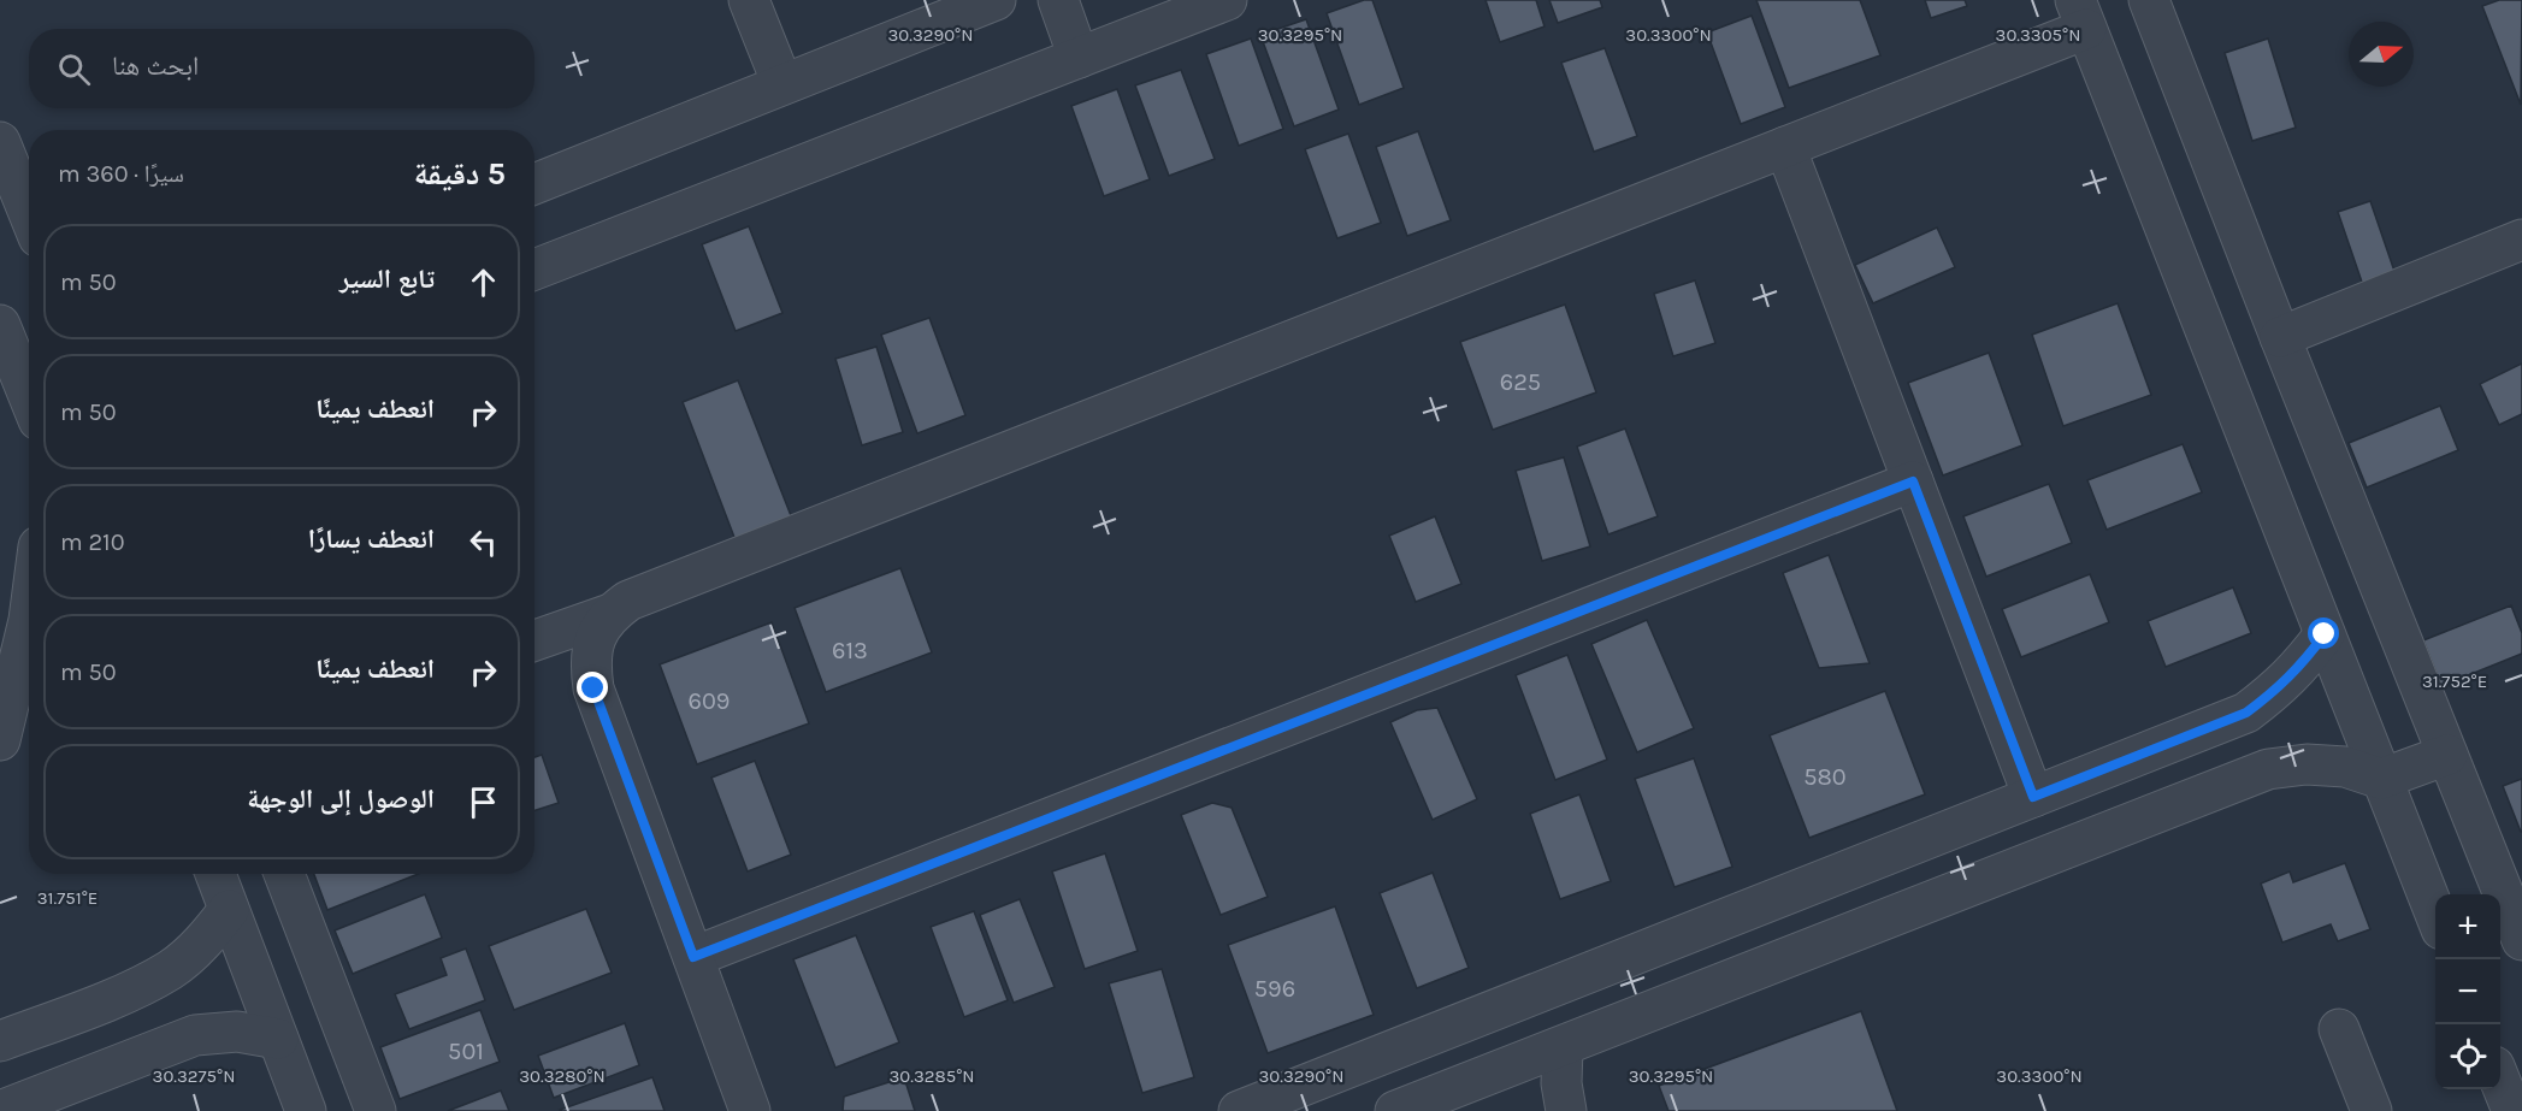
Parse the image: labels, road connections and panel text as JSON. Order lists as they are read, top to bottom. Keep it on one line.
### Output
{"house_numbers":["625","613","609","580","596","501"],"north":"right","page":{"search":"ابحث هنا","heading":["5 دقيقة","سيرًا · 360 m"],"list":[["تابع السير","50 m"],["انعطف يمينًا","50 m"],["انعطف يسارًا","210 m"],["انعطف يمينًا","50 m"],"الوصول إلى الوجهة"],"map_buttons":["+","−"]},"coordinates":["30.3290°N","30.3295°N","30.3300°N","30.3305°N","31.752°E","31.751°E","30.3275°N","30.3280°N","30.3285°N"]}
